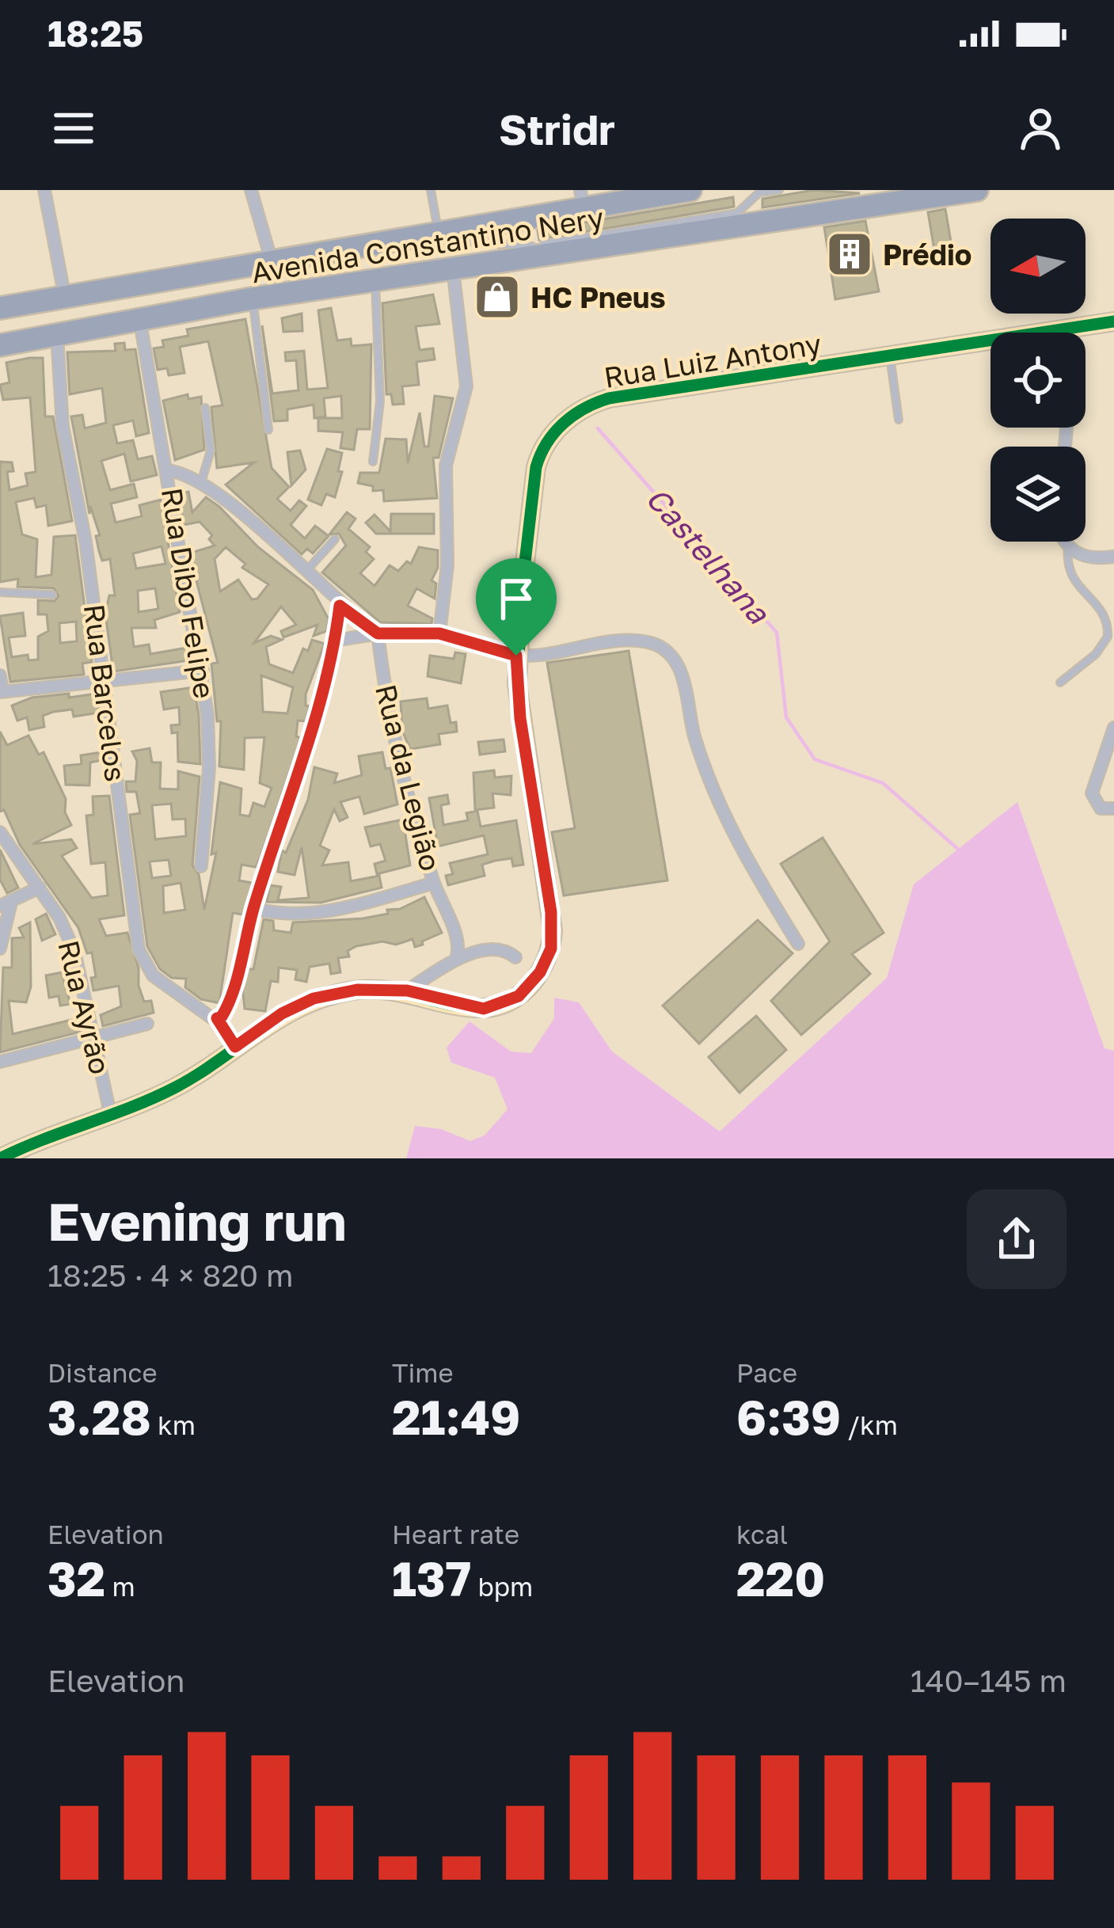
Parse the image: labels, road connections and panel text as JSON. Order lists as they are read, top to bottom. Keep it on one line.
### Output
{"streets":{"highway":["Avenida Constantino Nery"],"street":["Rua Luiz Antony","Rua Dibo Felipe","Rua Barcelos","Rua da Legião","Rua Ayrão"]},"crossings":[["Avenida Constantino Nery","Rua Dibo Felipe"],["Avenida Constantino Nery","Rua Barcelos"]],"water":["Castelhana"],"places":{"building":["Prédio"],"shop":["HC Pneus"]},"north":"left","page":{"status":"18:25","header":"Stridr","heading":["Evening run","18:25 · 4 × 820 m"],"stats":[["Distance","3.28 km"],["Time","21:49"],["Pace","6:39 /km"],["Elevation","32 m"],["Heart rate","137 bpm"],["kcal","220"]],"chart":["Elevation","140–145 m"]}}
